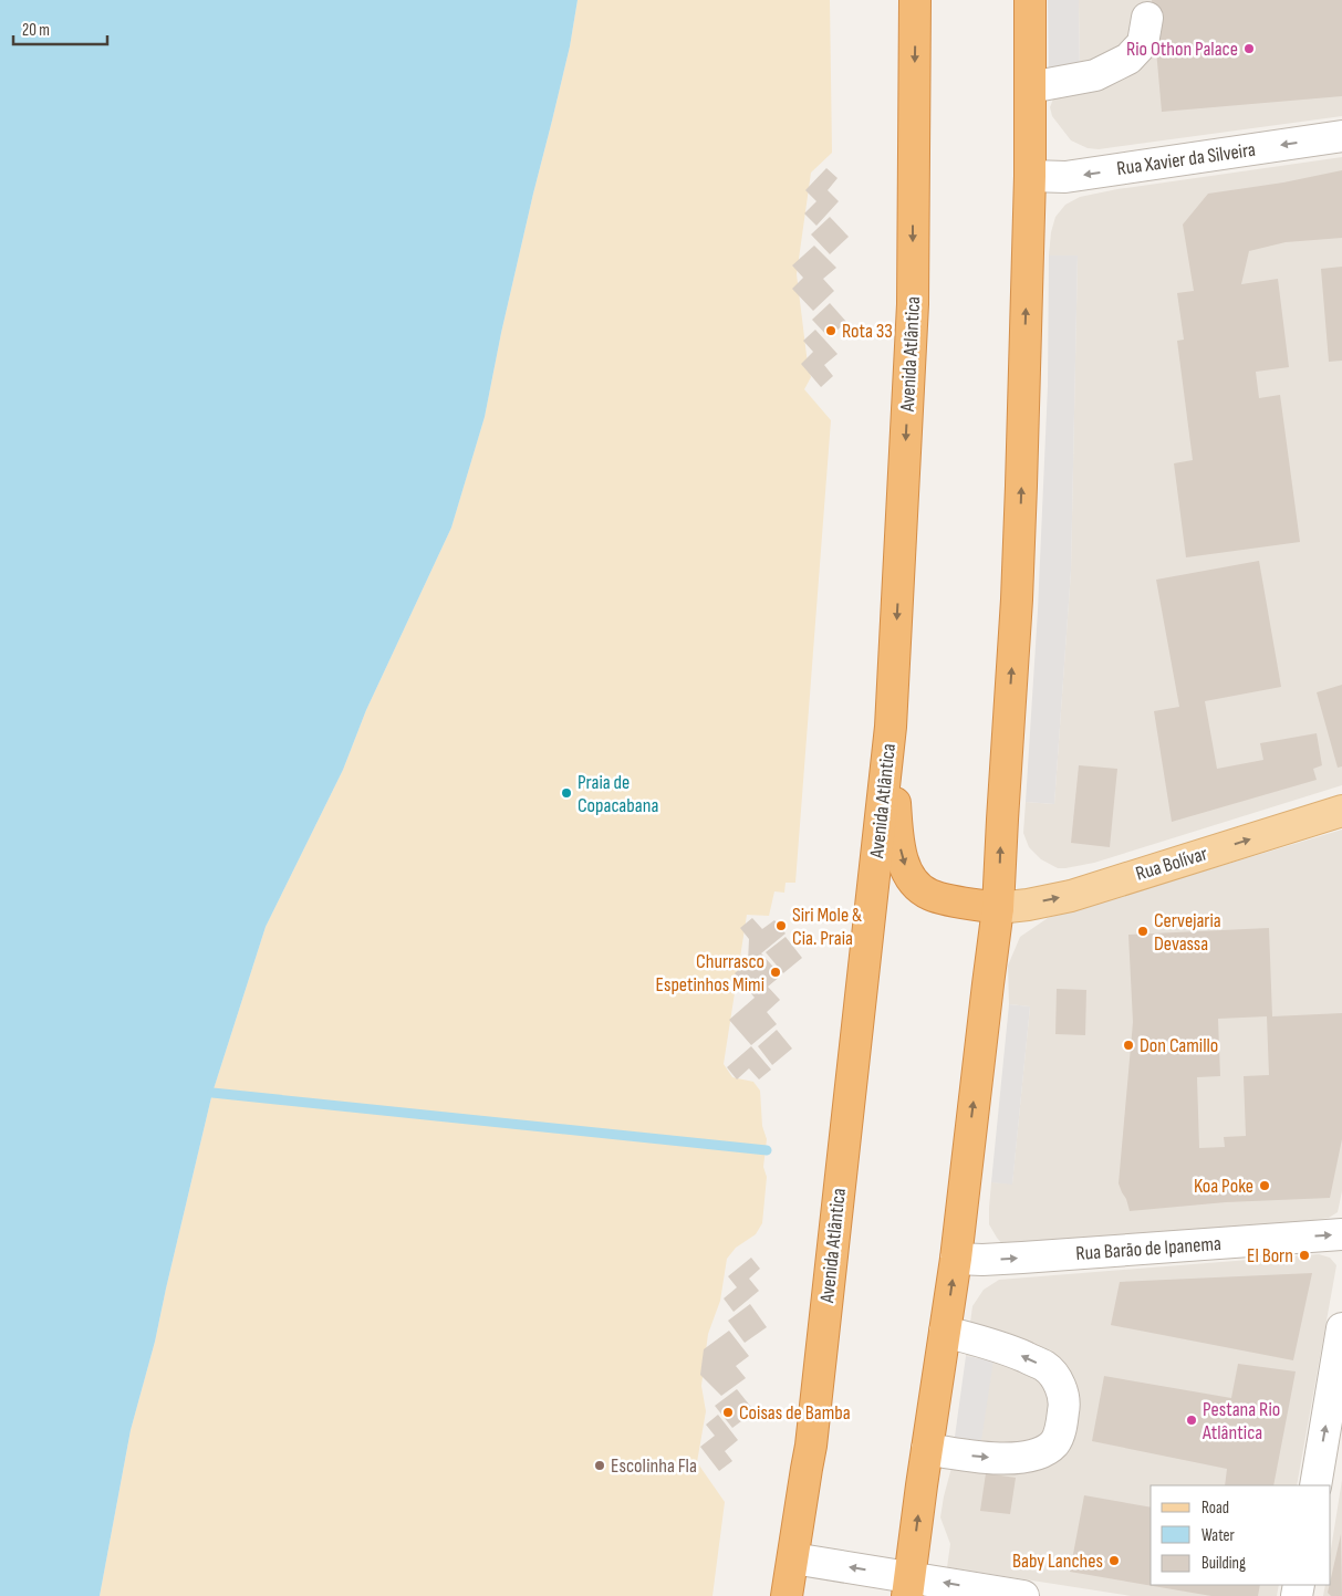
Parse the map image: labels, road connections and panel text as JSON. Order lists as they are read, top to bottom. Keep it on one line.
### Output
{"streets":{"highway":["Avenida Atlântica"],"main road":["Rua Bolívar"],"street":["Rua Xavier da Silveira","Rua Barão de Ipanema"]},"one_way":["Rua Xavier da Silveira","Rua Bolívar","Rua Barão de Ipanema"],"places":["Rio Othon Palace","Rota 33","Praia de Copacabana","Siri Mole & Cia. Praia","Cervejaria Devassa","Churrasco Espetinhos Mimi","Don Camillo","Koa Poke","El Born","Coisas de Bamba","Pestana Rio Atlântica","Escolinha Fla","Baby Lanches"],"legend":["Road","Water","Building"],"scale_bar":"20 m"}
